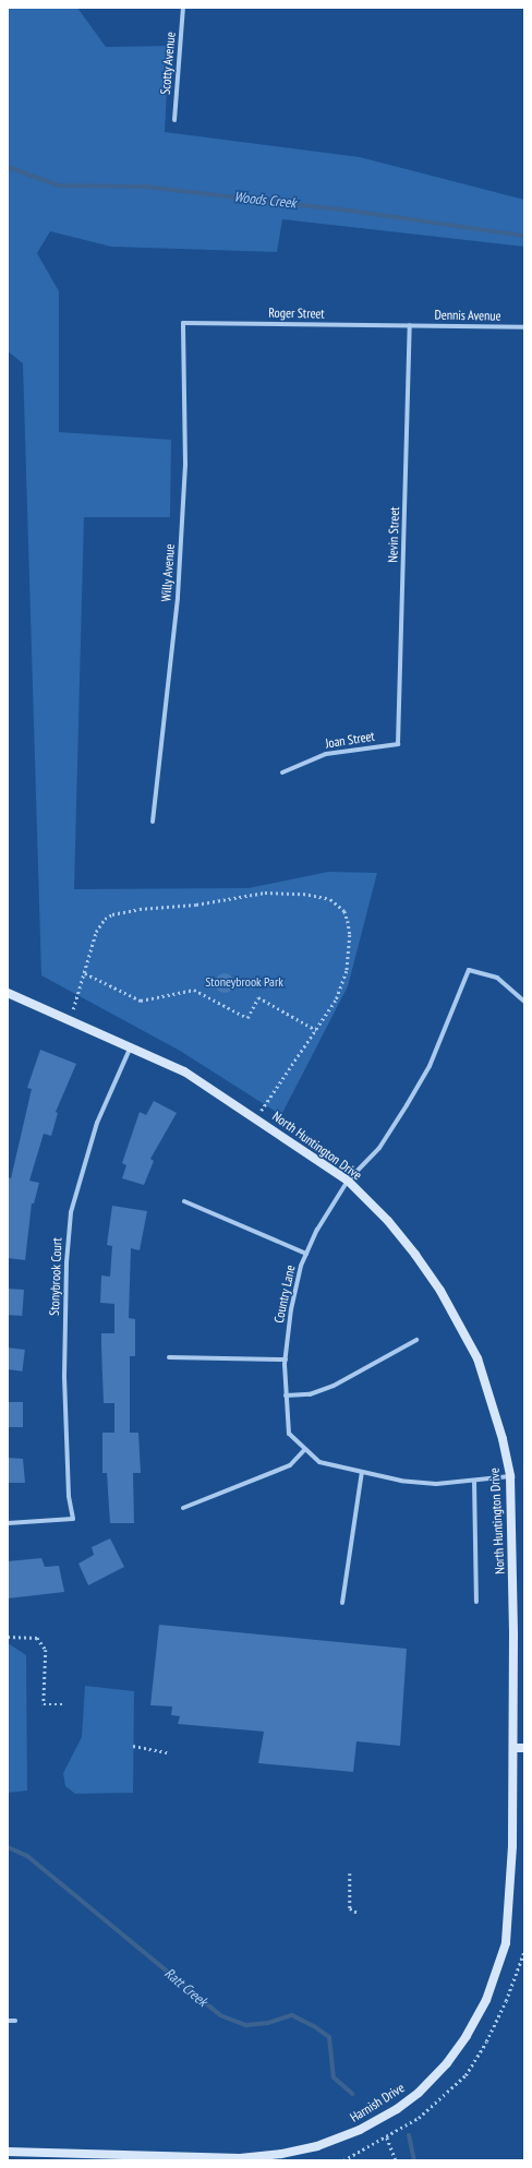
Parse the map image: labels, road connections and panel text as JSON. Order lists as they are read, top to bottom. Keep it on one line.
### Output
{"streets":{"street":["Scotty Avenue","Roger Street","Dennis Avenue","Nevin Street","Willy Avenue","Joan Street","North Huntington Drive","Stonybrook Court","Country Lane","Harnish Drive"]},"crossings":[["Roger Street","Dennis Avenue"],["Roger Street","Nevin Street"],["Roger Street","Willy Avenue"],["Dennis Avenue","Nevin Street"],["Nevin Street","Joan Street"],["North Huntington Drive","Stonybrook Court"],["North Huntington Drive","Country Lane"],["North Huntington Drive","Harnish Drive"]],"water":["Woods Creek","Ratt Creek"],"parks":["Stoneybrook Park"]}
